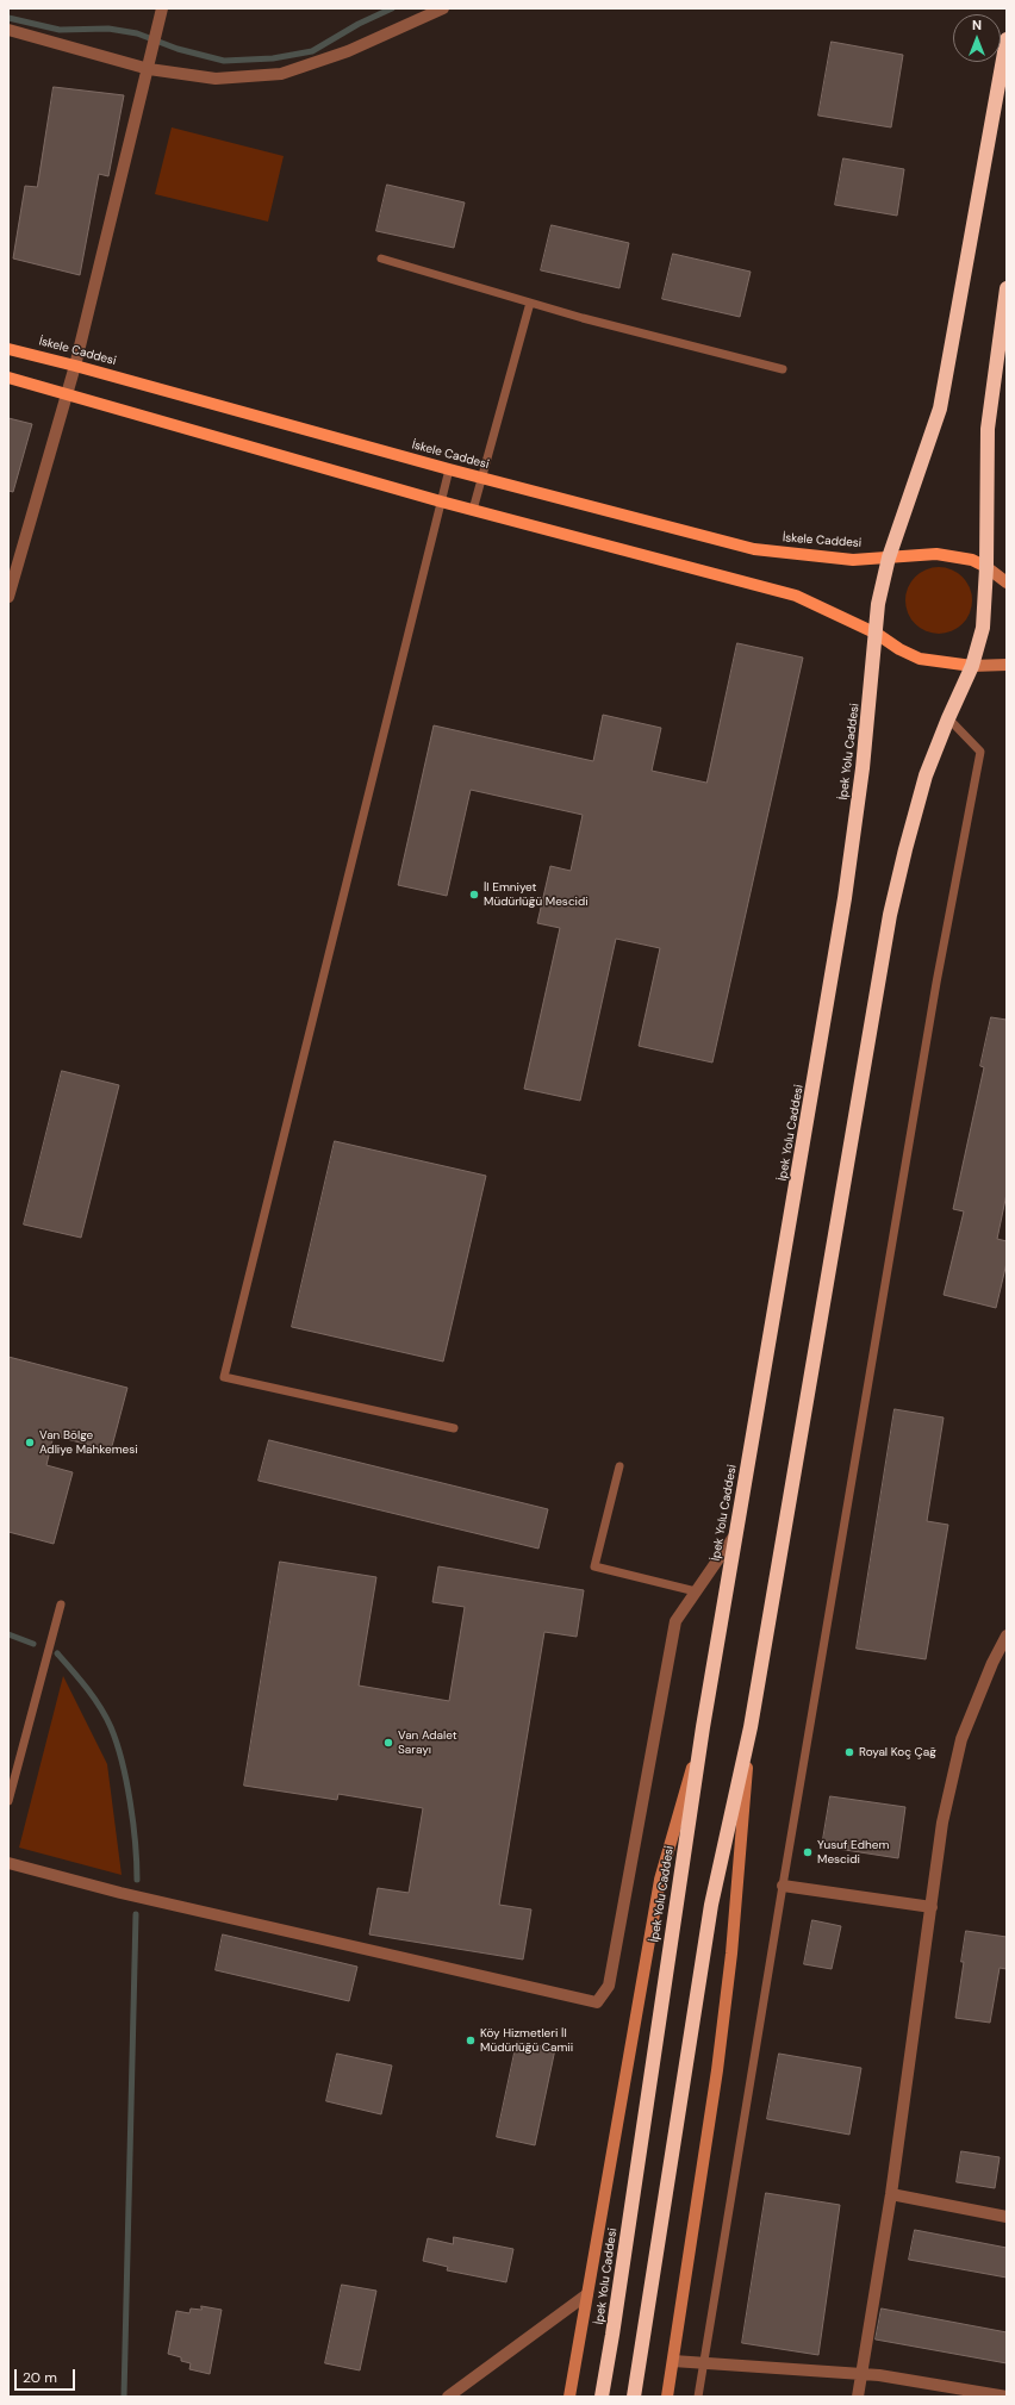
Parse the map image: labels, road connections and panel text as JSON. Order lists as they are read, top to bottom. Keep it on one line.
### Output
{"streets":{"highway":["İpek Yolu Caddesi"],"main road":["İskele Caddesi"]},"crossings":[["İskele Caddesi","İpek Yolu Caddesi"]],"places":["İl Emniyet Müdürlüğü Mescidi","Van Bölge Adliye Mahkemesi","Van Adalet Sarayı","Royal Koç Çağ","Yusuf Edhem Mescidi","Köy Hizmetleri İl Müdürlüğü Camii"],"scale_bar":"20 m","north":"top"}
